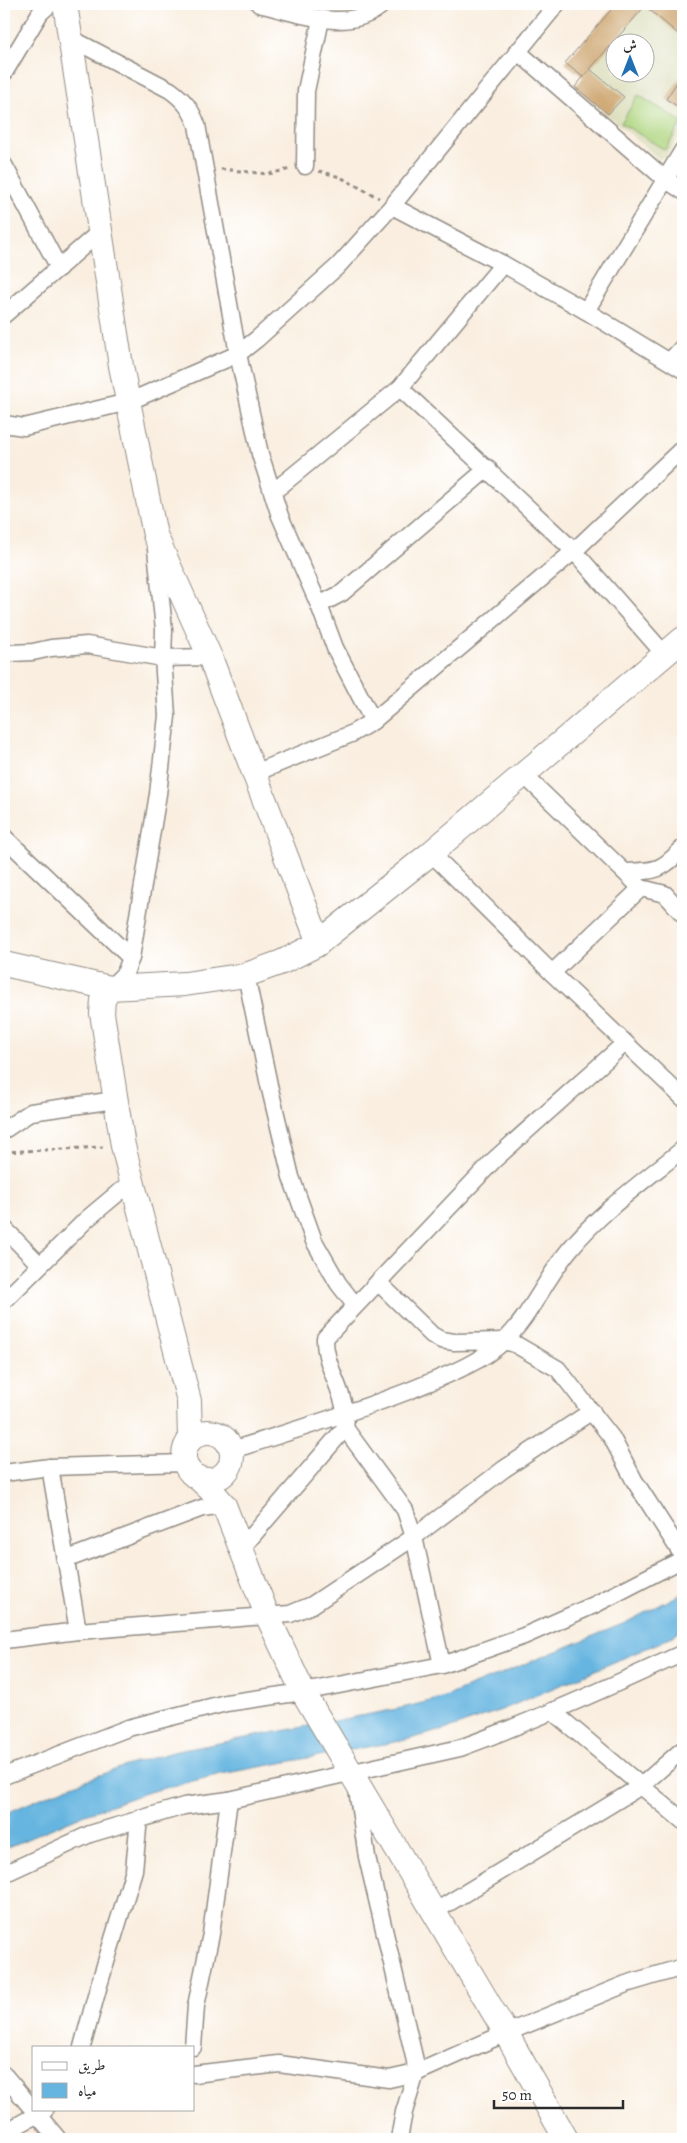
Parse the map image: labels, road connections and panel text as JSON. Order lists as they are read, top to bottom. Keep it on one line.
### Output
{"legend":["طريق","مياه"],"scale_bar":"50 m","north":"top"}
